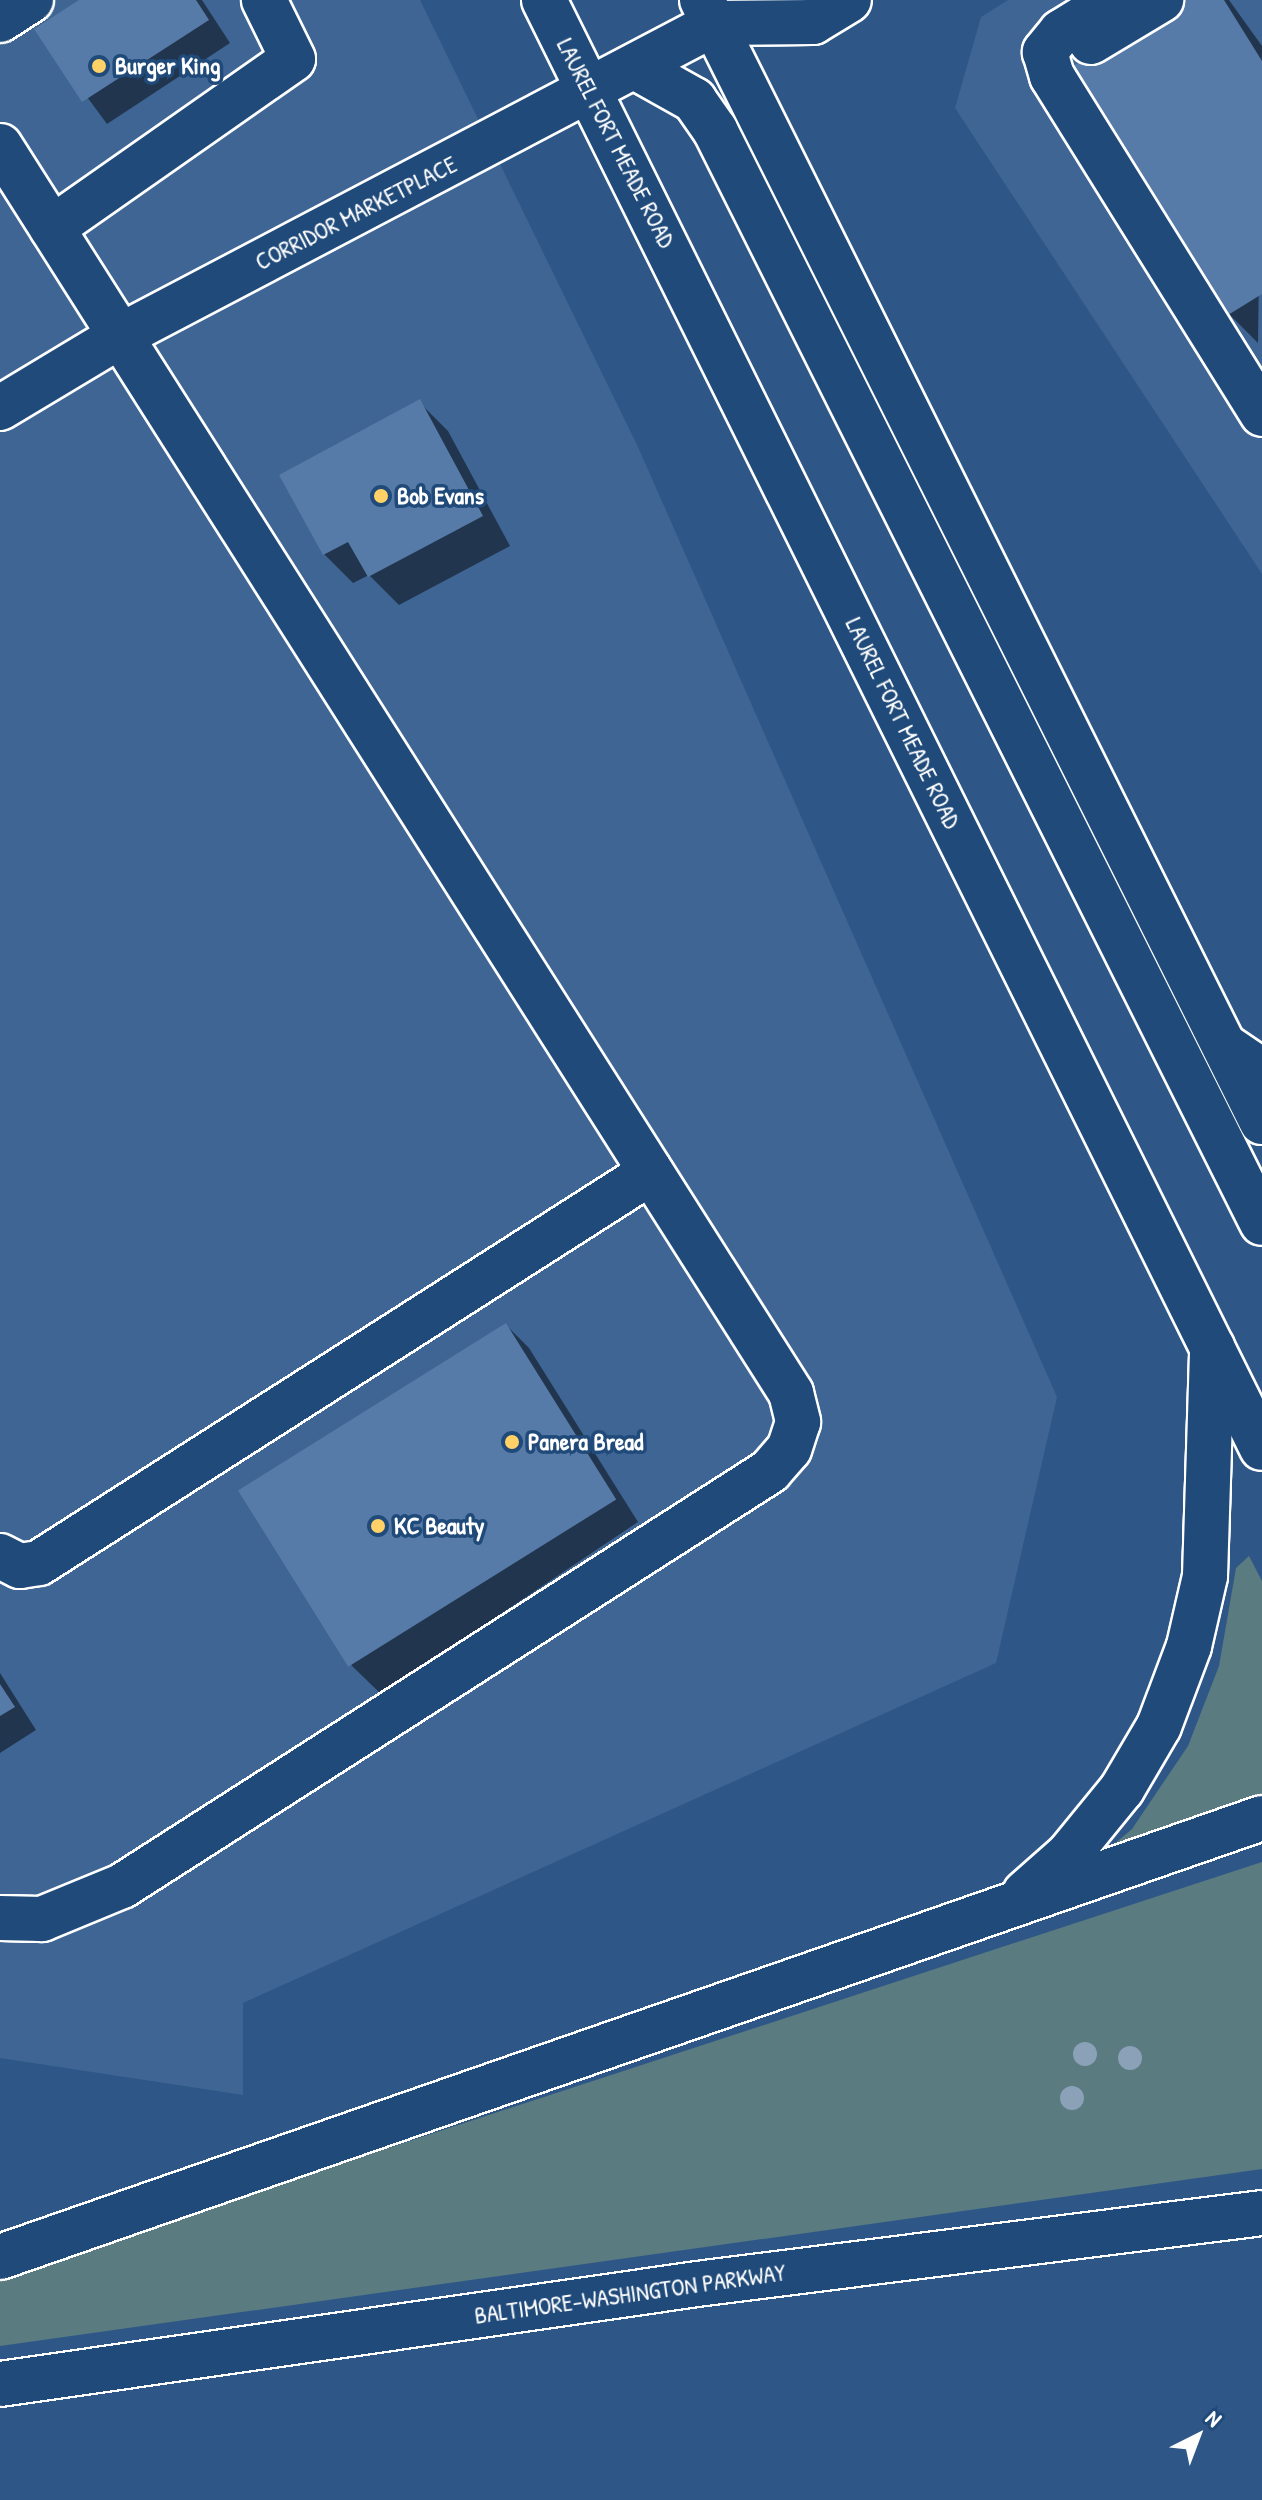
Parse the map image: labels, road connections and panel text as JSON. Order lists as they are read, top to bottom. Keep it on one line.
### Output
{"streets":{"main road":["LAUREL FORT MEADE ROAD","CORRIDOR MARKETPLACE","BALTIMORE-WASHINGTON PARKWAY"]},"crossings":[["LAUREL FORT MEADE ROAD","CORRIDOR MARKETPLACE"]],"places":["Burger King","Bob Evans","Panera Bread","KC Beauty"],"north":"top right"}
